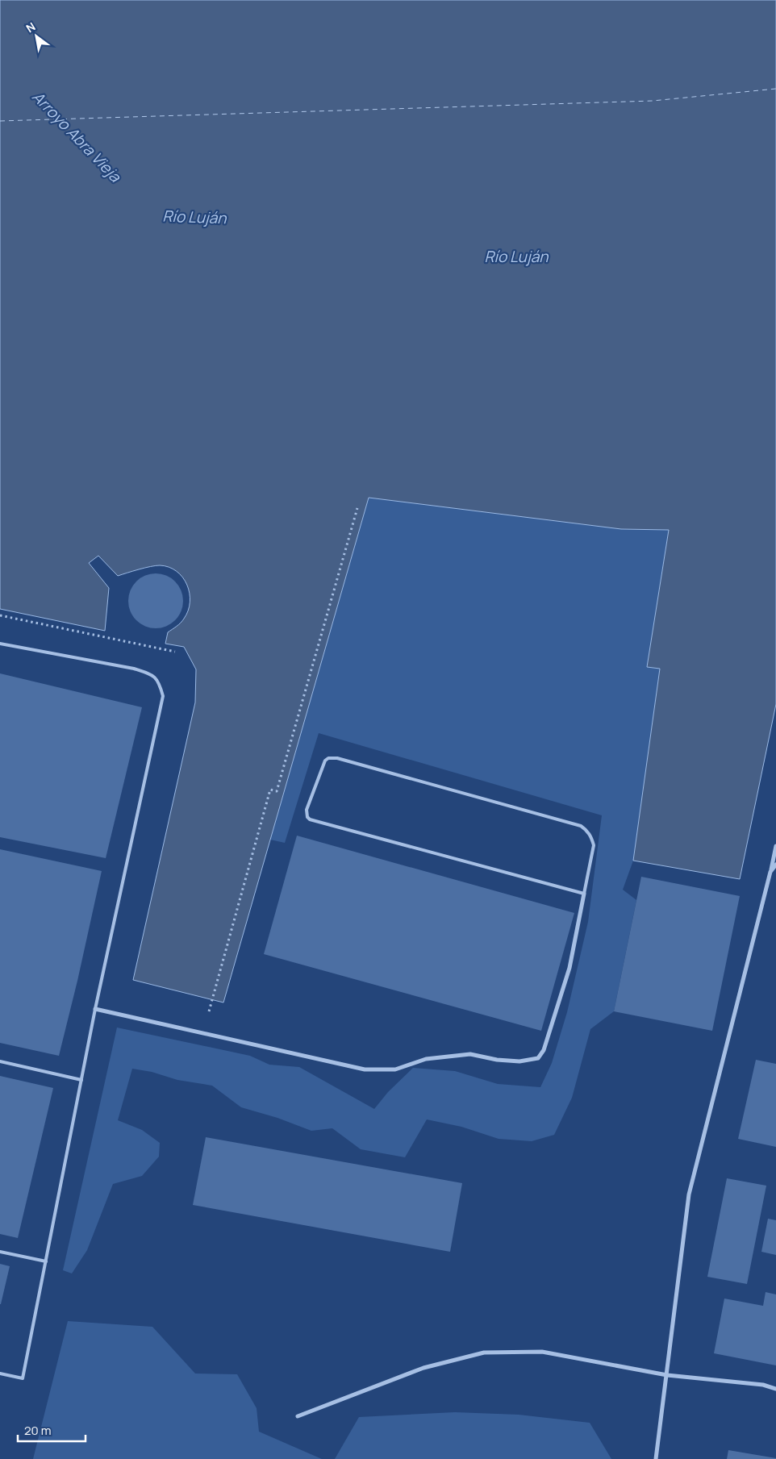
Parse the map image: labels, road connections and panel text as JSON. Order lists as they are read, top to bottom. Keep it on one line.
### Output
{"water":["Arroyo Abra Vieja","Río Luján"],"scale_bar":"20 m","north":"top left"}
